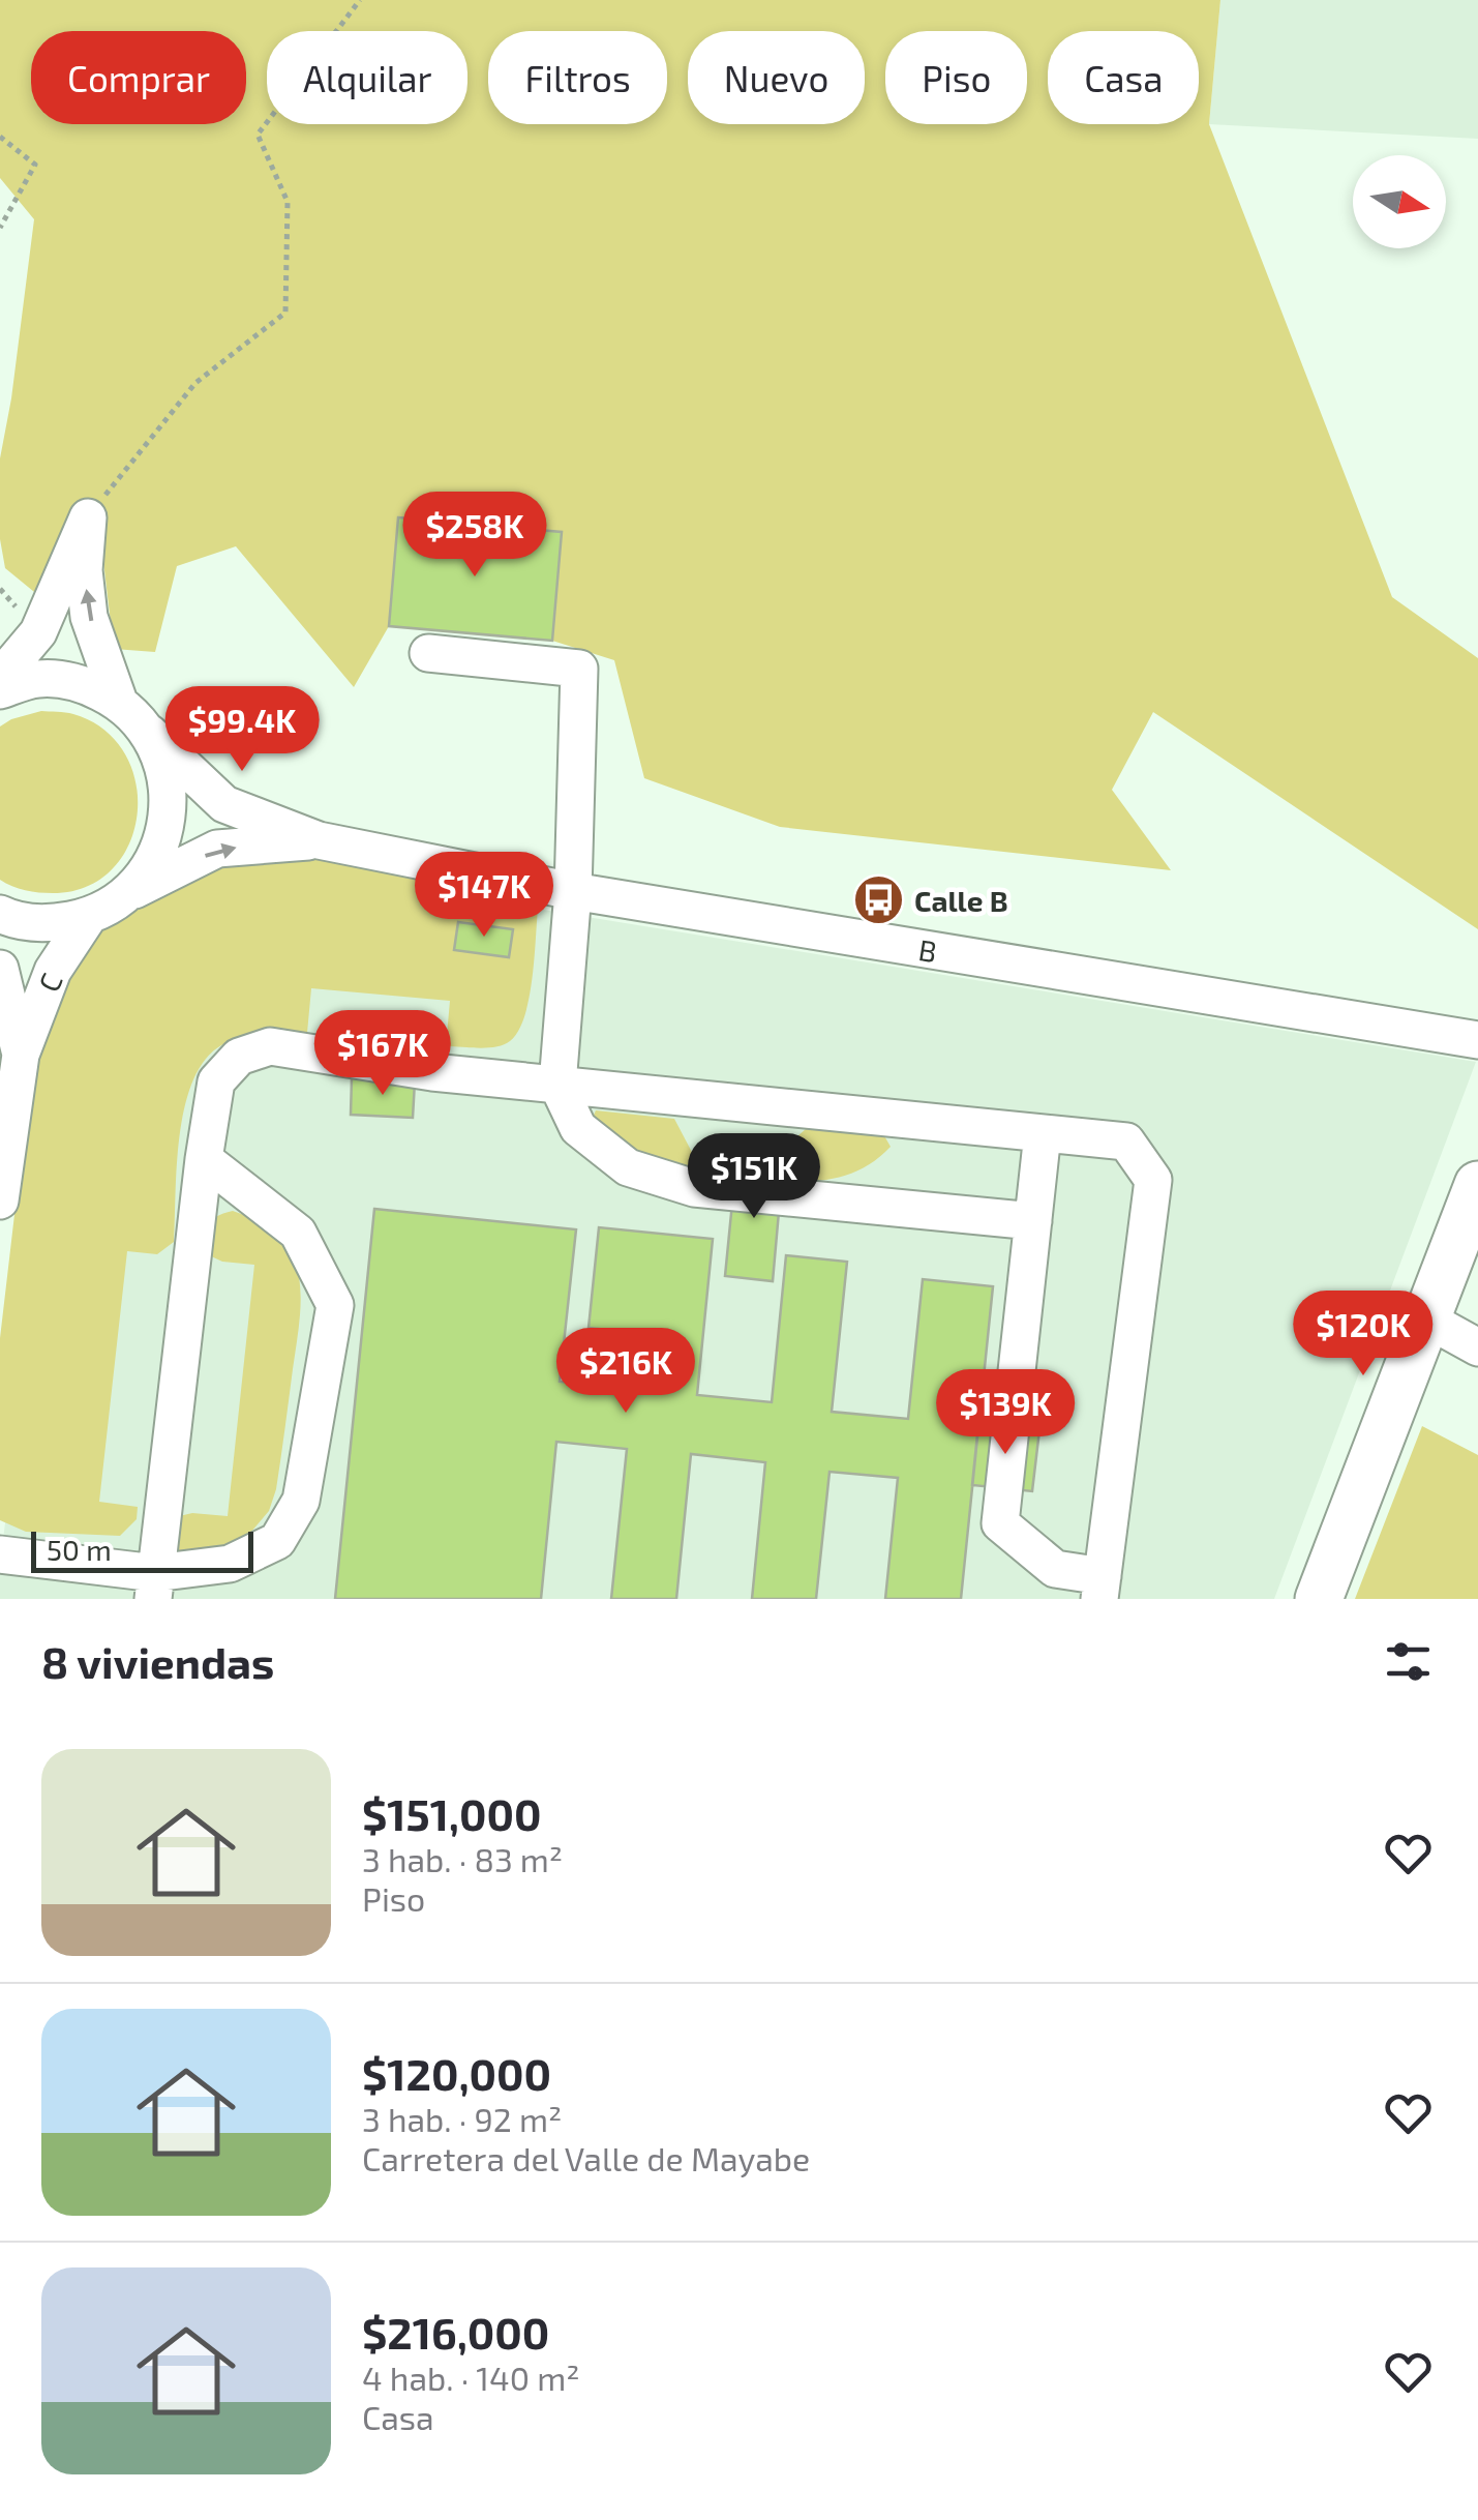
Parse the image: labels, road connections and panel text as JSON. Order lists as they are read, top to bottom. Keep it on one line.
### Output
{"streets":{"street":["B","C"]},"crossings":[["B","C"]],"places":{"bus stop":["Calle B"]},"scale_bar":"50 m","north":"right","page":{"chip":["Comprar","Alquilar","Filtros","Nuevo","Piso","Casa"],"price":["$258K","$99.4K","$147K","$167K","$151K","$120K","$216K","$139K"],"scale":"50 m","heading":"8 viviendas","list":[{"name":"$151,000","note":"3 hab. · 83 m² · Piso"},{"name":"$120,000","note":"3 hab. · 92 m² · Carretera del Valle de Mayabe"},{"name":"$216,000","note":"4 hab. · 140 m² · Casa"}]}}
